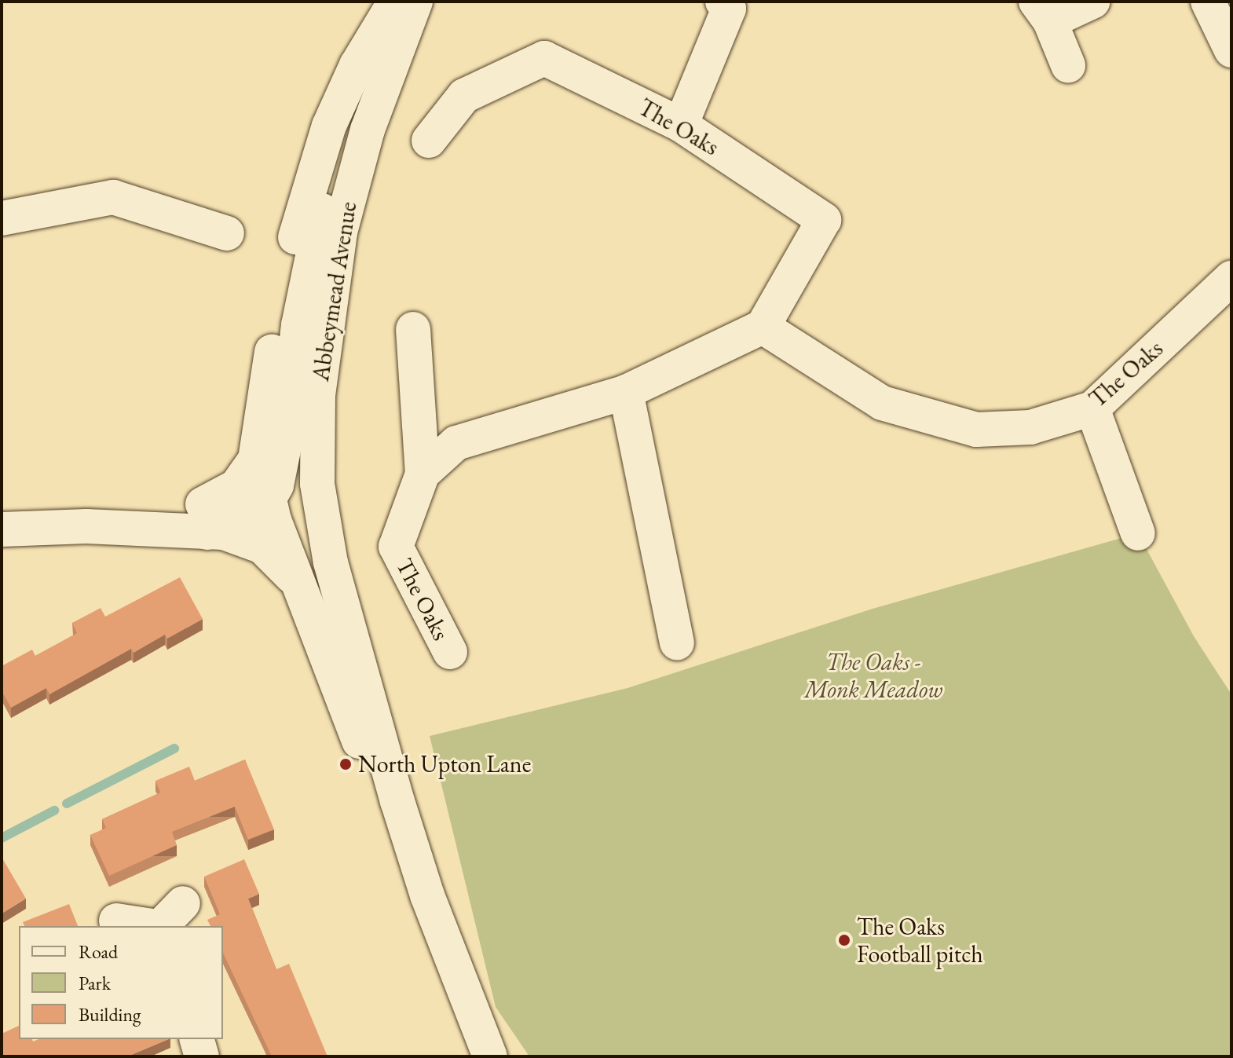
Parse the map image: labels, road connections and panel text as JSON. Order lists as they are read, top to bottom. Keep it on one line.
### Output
{"streets":{"street":["The Oaks","Abbeymead Avenue"]},"parks":["The Oaks - Monk Meadow"],"places":["North Upton Lane","The Oaks Football pitch"],"legend":["Road","Park","Building"]}
